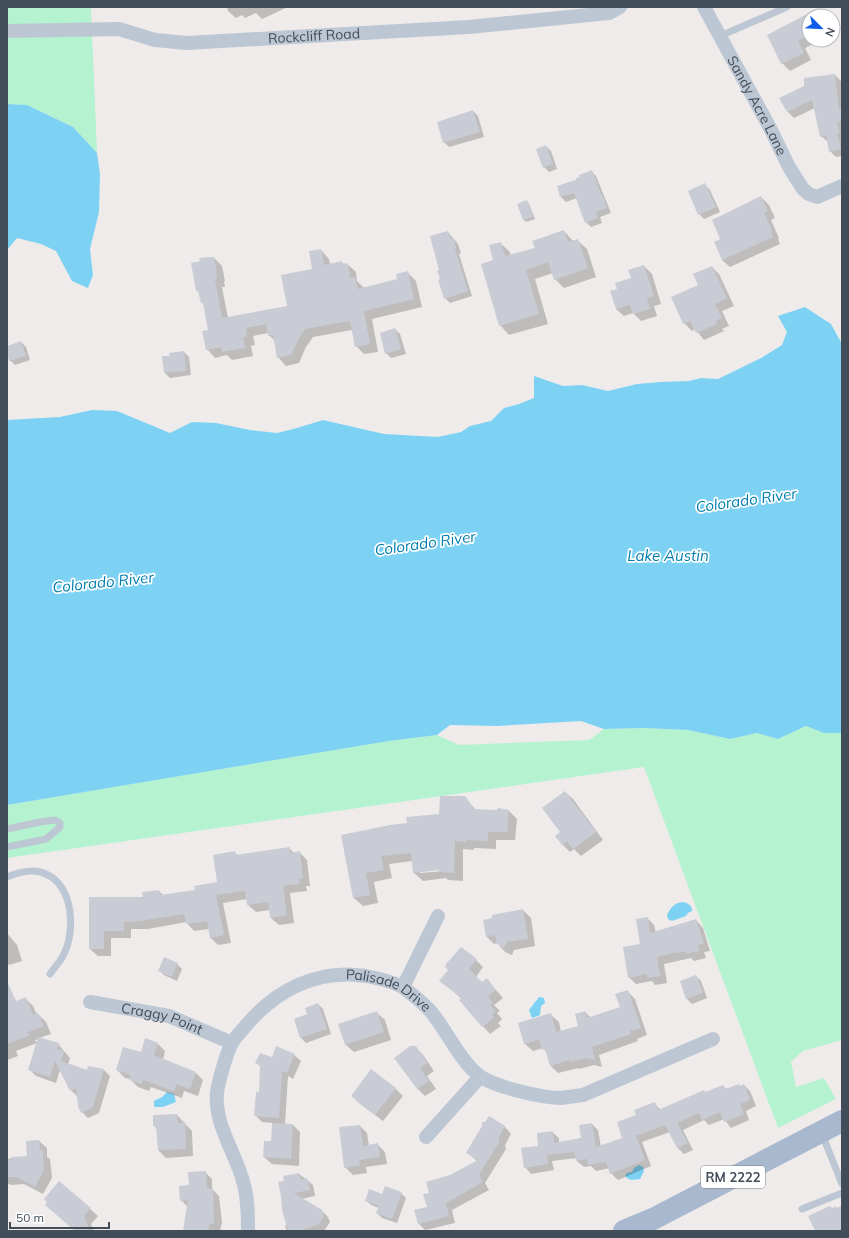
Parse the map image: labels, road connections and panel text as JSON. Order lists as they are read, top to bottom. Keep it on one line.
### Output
{"streets":{"main road":["RM 2222"],"street":["Rockcliff Road","Sandy Acre Lane","Palisade Drive","Craggy Point"]},"crossings":[["Palisade Drive","Craggy Point"]],"water":["Colorado River","Lake Austin"],"scale_bar":"50 m","north":"bottom right"}
